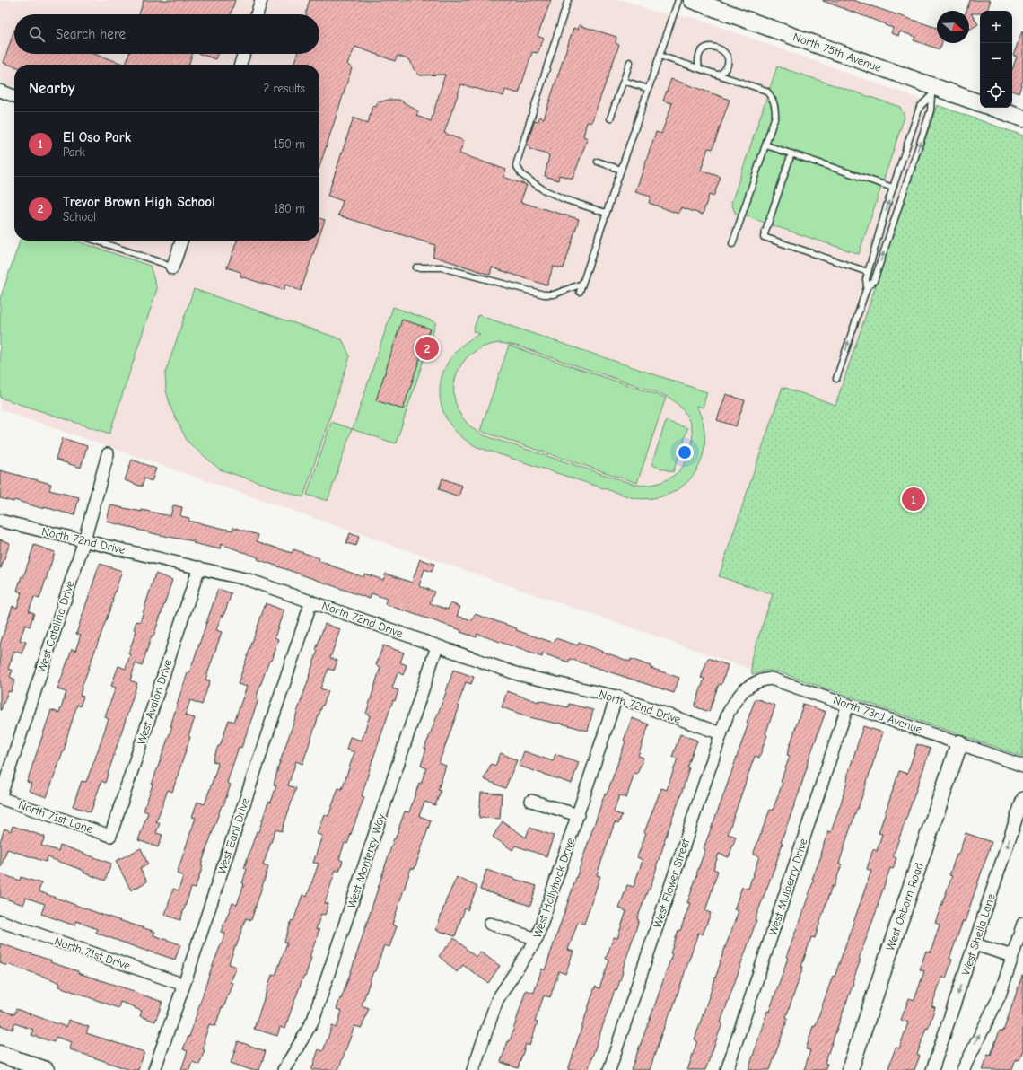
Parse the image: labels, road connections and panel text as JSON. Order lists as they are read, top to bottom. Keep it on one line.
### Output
{"streets":{"street":["North 75th Avenue","North 72nd Drive","West Catalina Drive","West Avalon Drive","North 73rd Avenue","North 71st Lane","West Earll Drive","West Monterey Way","West Flower Street","West Mulberry Drive","West Hollyhock Drive","West Osborn Road","West Sheila Lane","North 71st Drive"]},"crossings":[["North 72nd Drive","West Catalina Drive"],["North 72nd Drive","West Avalon Drive"],["North 72nd Drive","West Earll Drive"],["North 72nd Drive","West Monterey Way"],["North 72nd Drive","West Flower Street"],["North 72nd Drive","West Hollyhock Drive"],["West Catalina Drive","North 71st Lane"],["West Avalon Drive","North 71st Lane"],["North 73rd Avenue","West Flower Street"],["North 73rd Avenue","West Mulberry Drive"],["North 73rd Avenue","West Osborn Road"],["West Earll Drive","North 71st Drive"]],"north":"right","page":{"map_buttons":["+","−"],"search":"Search here","heading":["Nearby","2 results"],"list":[{"mark":"1","name":"El Oso Park","note":"Park","value":"150 m"},{"mark":"2","name":"Trevor Brown High School","note":"School","value":"180 m"}],"pins":["2","1"]}}
